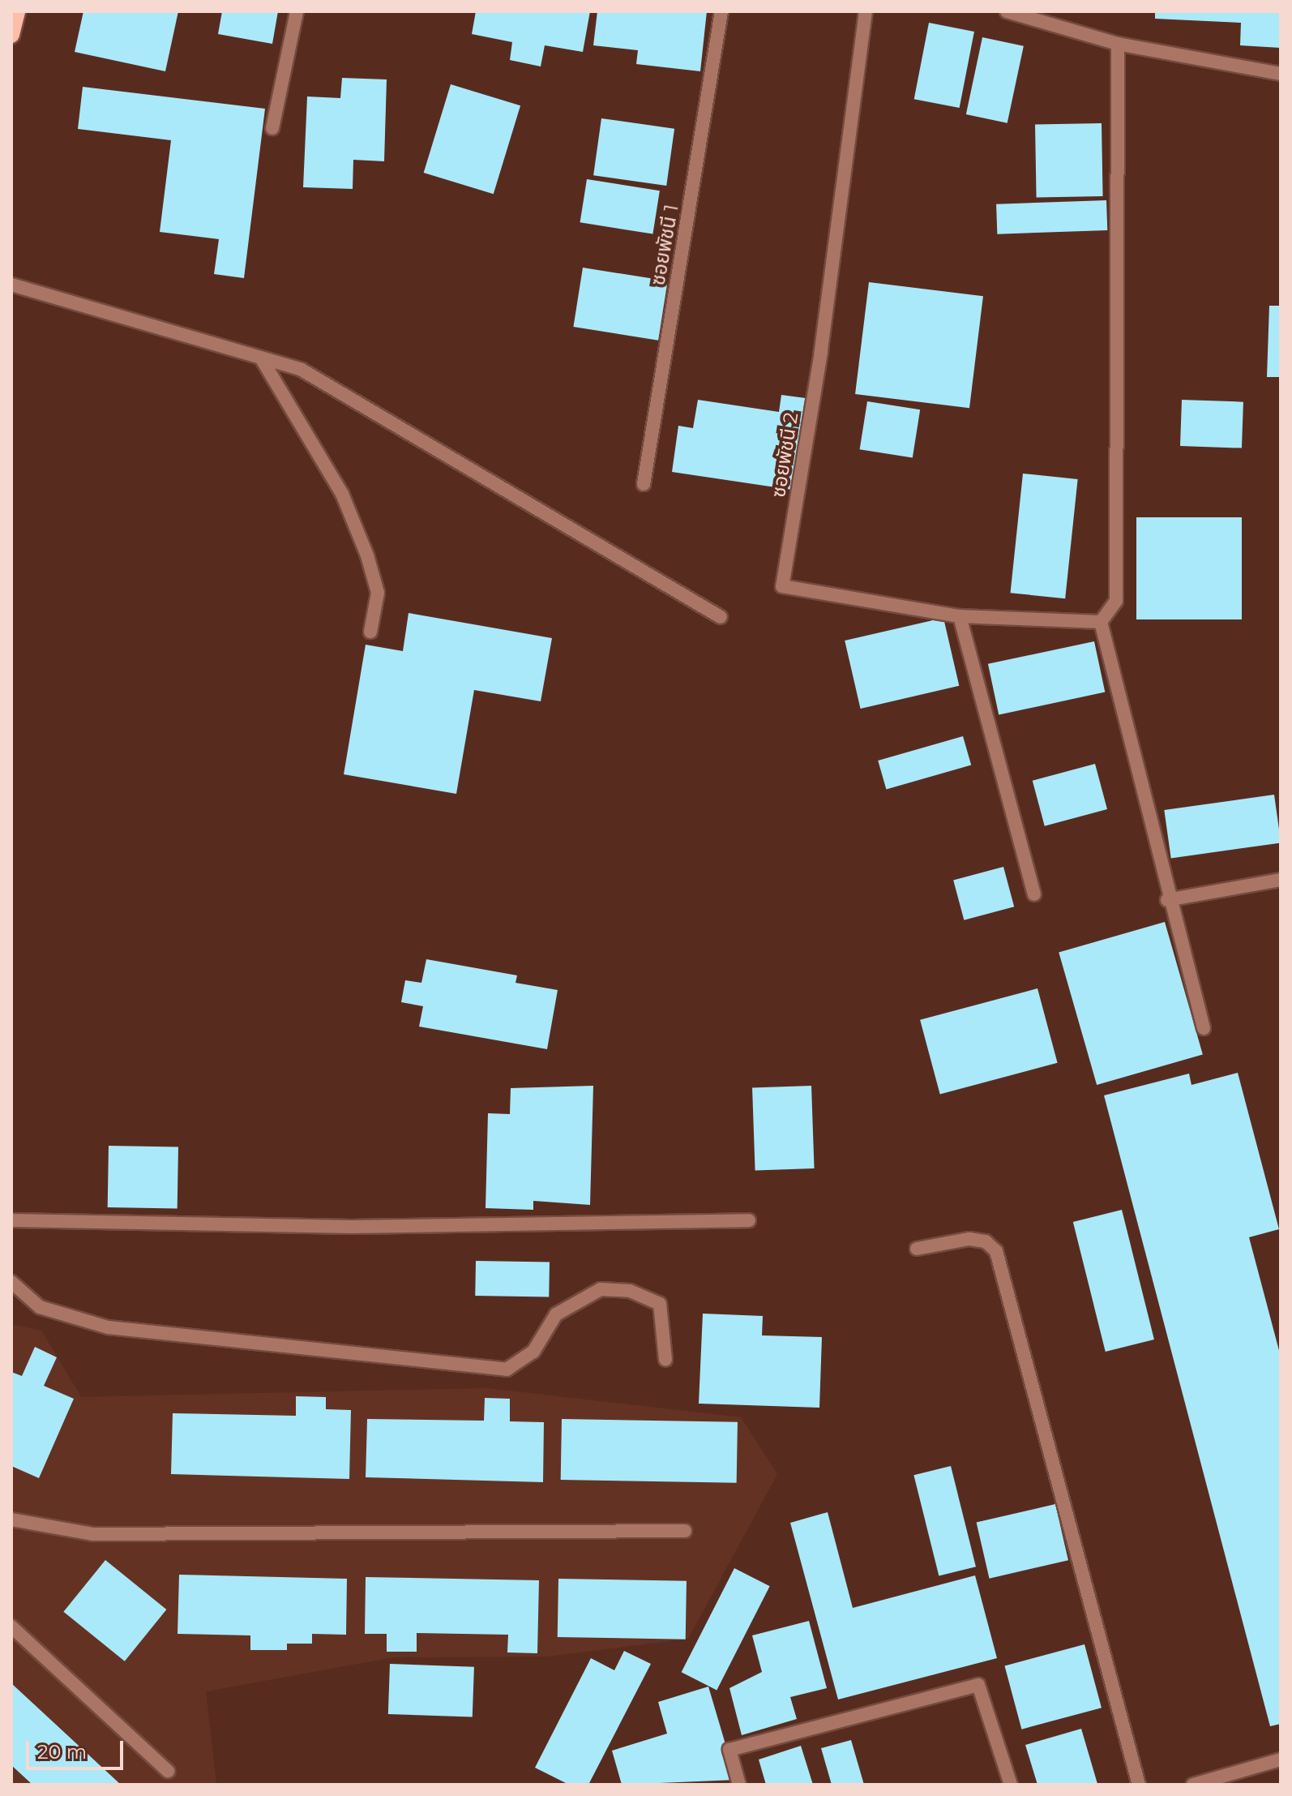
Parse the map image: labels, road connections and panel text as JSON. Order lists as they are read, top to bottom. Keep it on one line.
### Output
{"streets":{"street":["ซอยพัชนี 1","ซอยพัชนี 2"]},"scale_bar":"20 m"}
